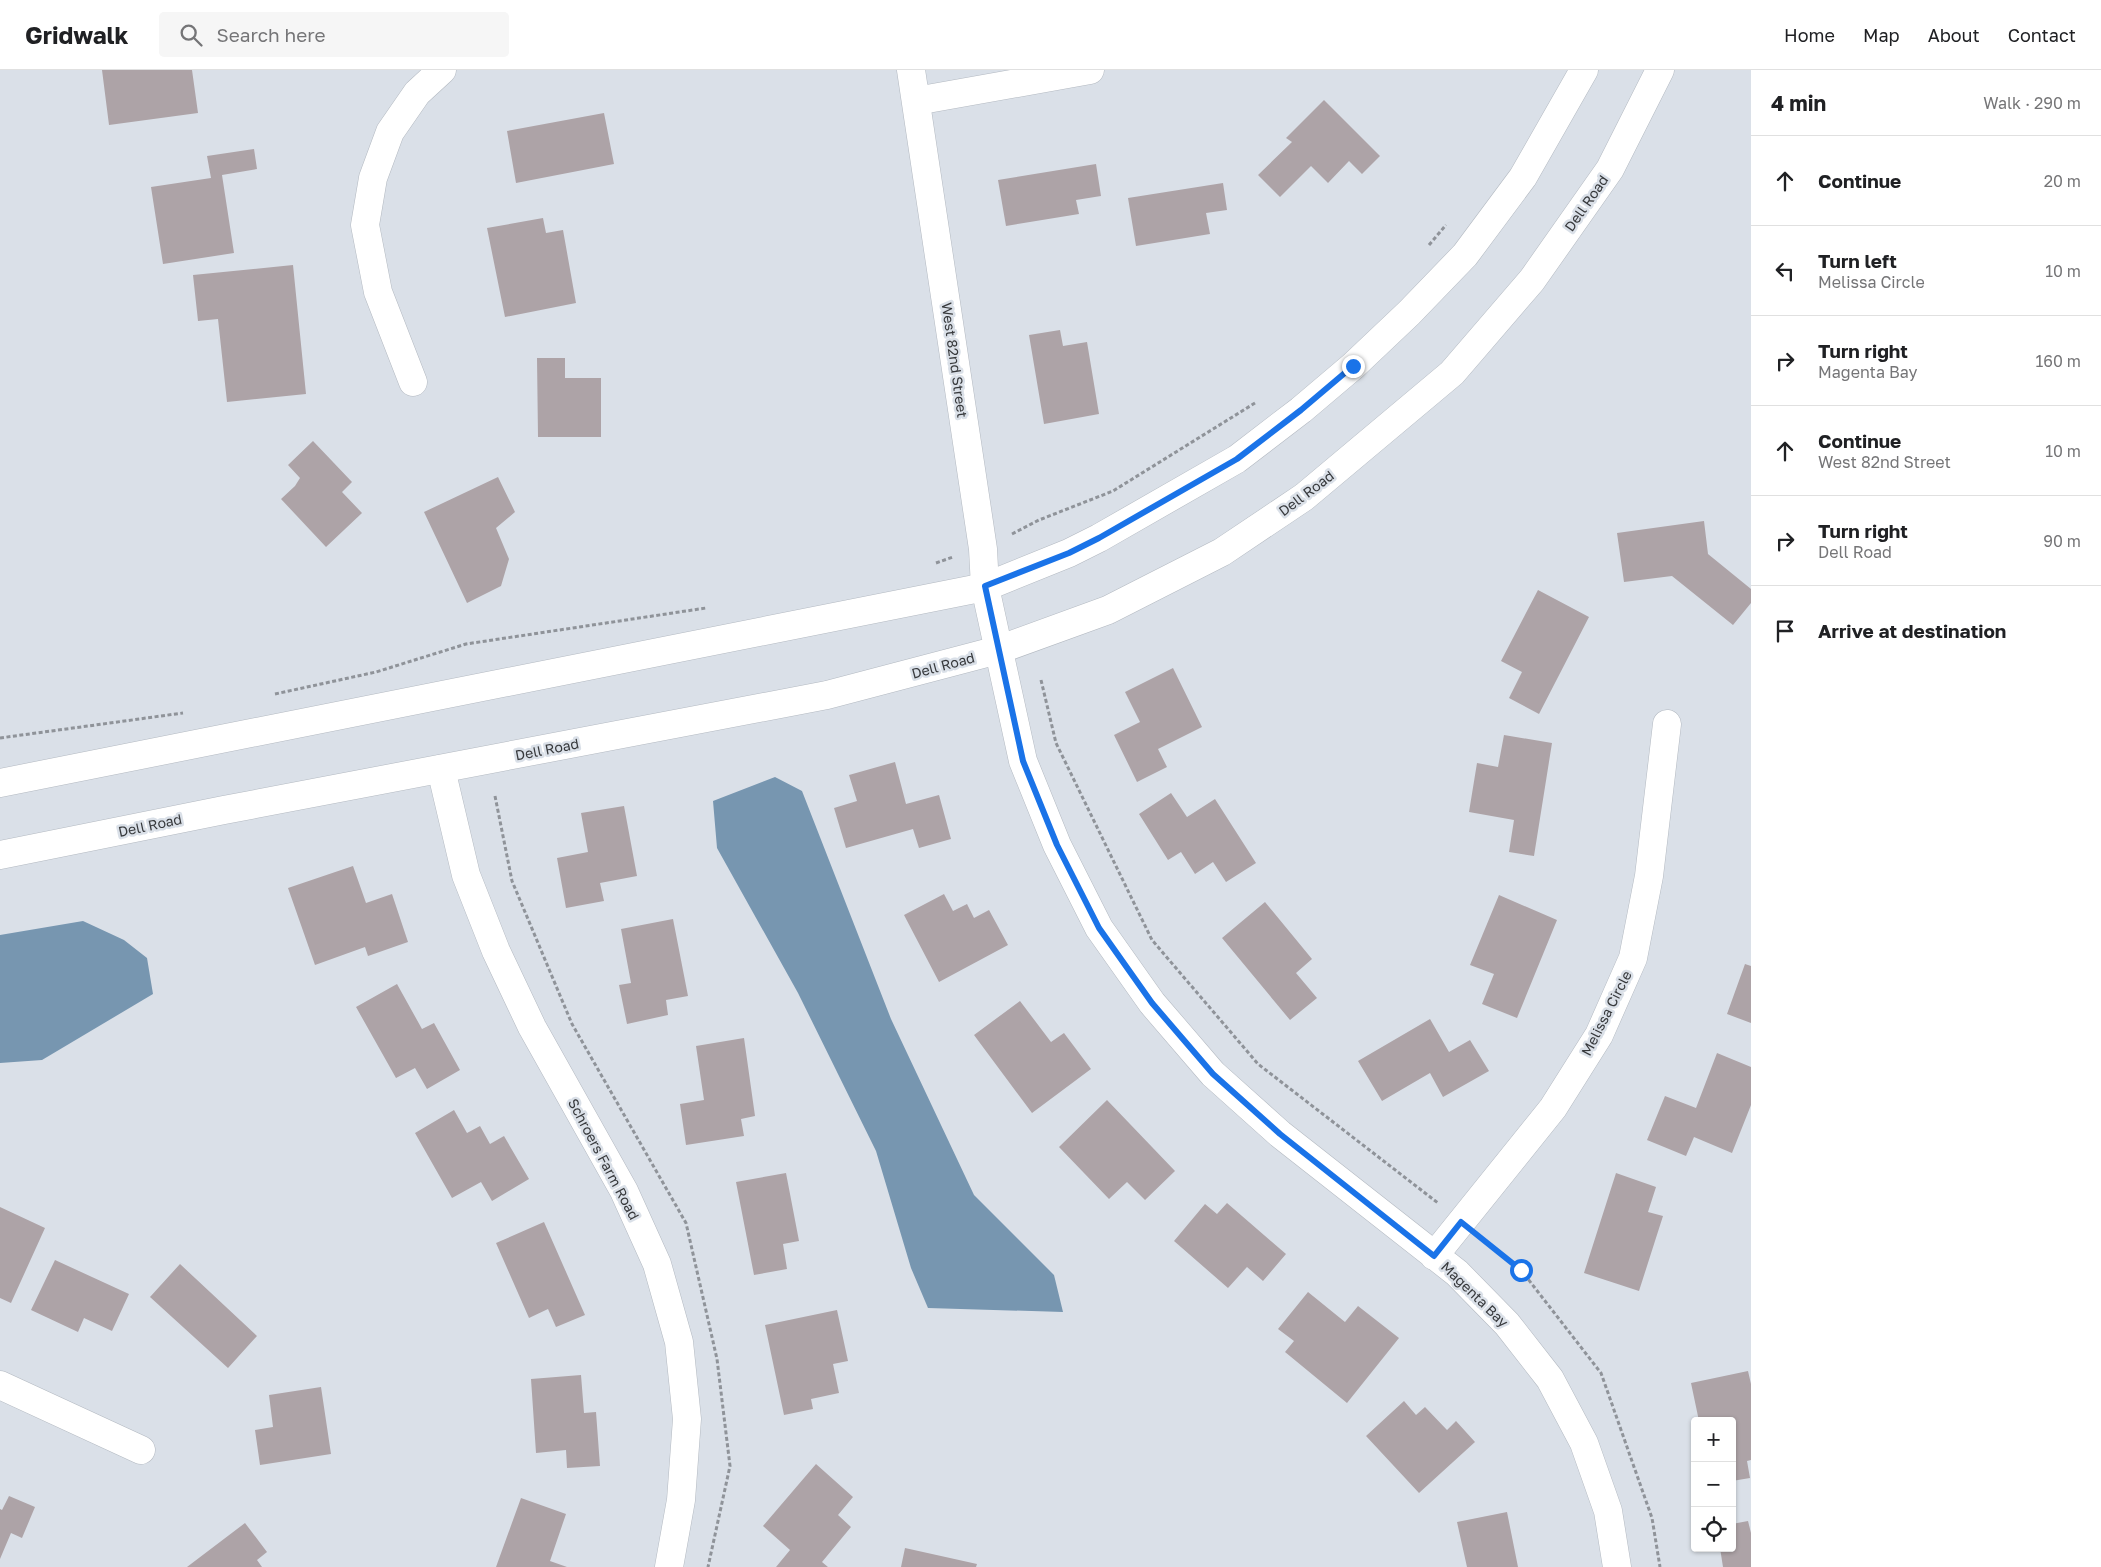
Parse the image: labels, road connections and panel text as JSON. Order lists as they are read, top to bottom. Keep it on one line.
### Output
{"streets":{"street":["Dell Road","West 82nd Street","Melissa Circle","Schroers Farm Road","Magenta Bay"]},"crossings":[["Dell Road","West 82nd Street"],["Dell Road","Schroers Farm Road"],["Dell Road","Magenta Bay"],["West 82nd Street","Magenta Bay"],["Melissa Circle","Magenta Bay"]],"page":{"header":"Gridwalk","search":"Search here","nav":["Home","Map","About","Contact"],"heading":["4 min","Walk · 290 m"],"list":[["Continue","20 m"],["Turn left","Melissa Circle","10 m"],["Turn right","Magenta Bay","160 m"],["Continue","West 82nd Street","10 m"],["Turn right","Dell Road","90 m"],"Arrive at destination"],"map_buttons":["+","−"]}}
